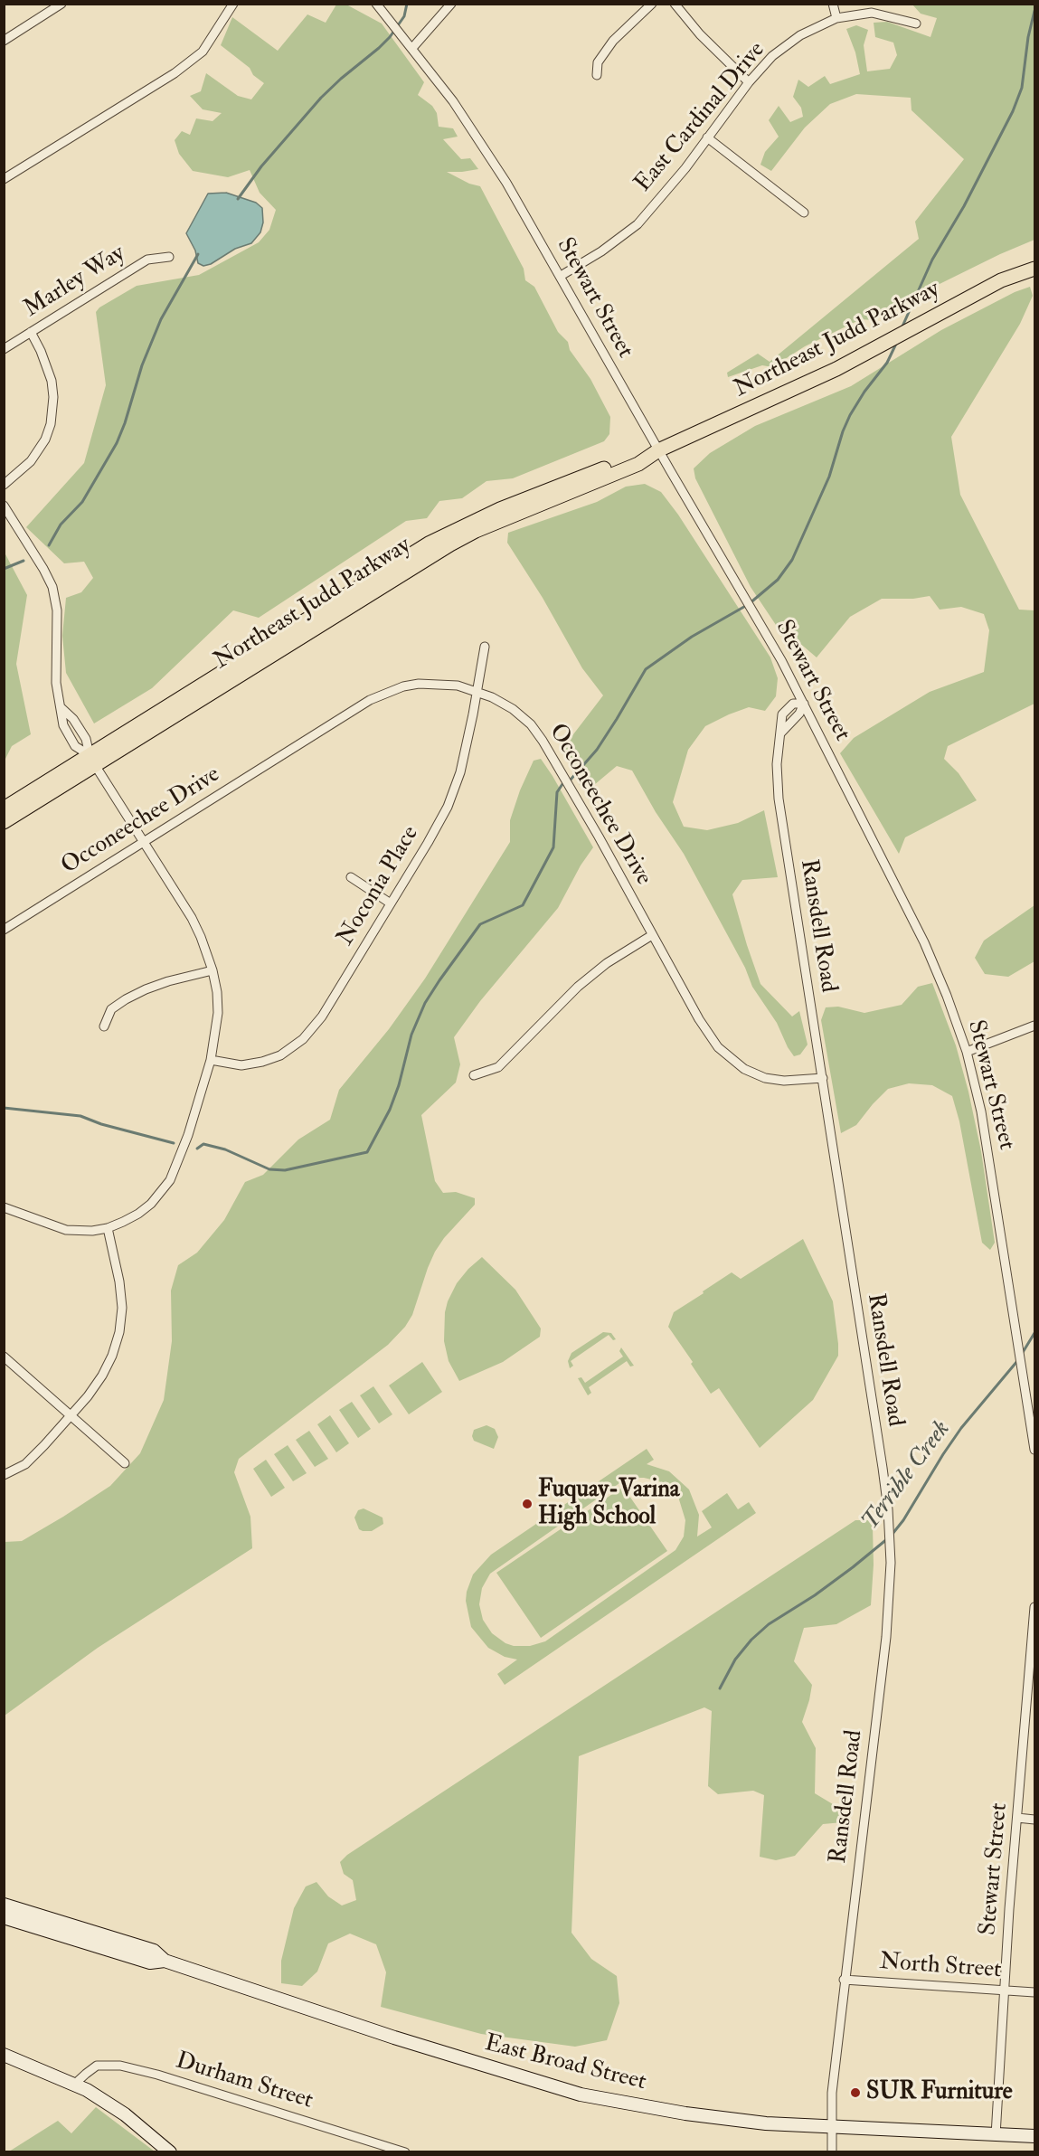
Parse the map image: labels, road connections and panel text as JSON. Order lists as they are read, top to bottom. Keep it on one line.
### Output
{"streets":{"highway":["Northeast Judd Parkway"],"main road":["East Broad Street"],"street":["East Cardinal Drive","Marley Way","Stewart Street","Occoneechee Drive","Noconia Place","Ransdell Road","North Street","Durham Street"]},"crossings":[["East Cardinal Drive","Stewart Street"],["Stewart Street","Northeast Judd Parkway"],["Stewart Street","Ransdell Road"],["Stewart Street","North Street"],["Stewart Street","East Broad Street"],["Occoneechee Drive","Noconia Place"],["Occoneechee Drive","Ransdell Road"],["Ransdell Road","North Street"],["Ransdell Road","East Broad Street"]],"water":["Terrible Creek"],"places":["Fuquay-Varina High School","SUR Furniture"]}
